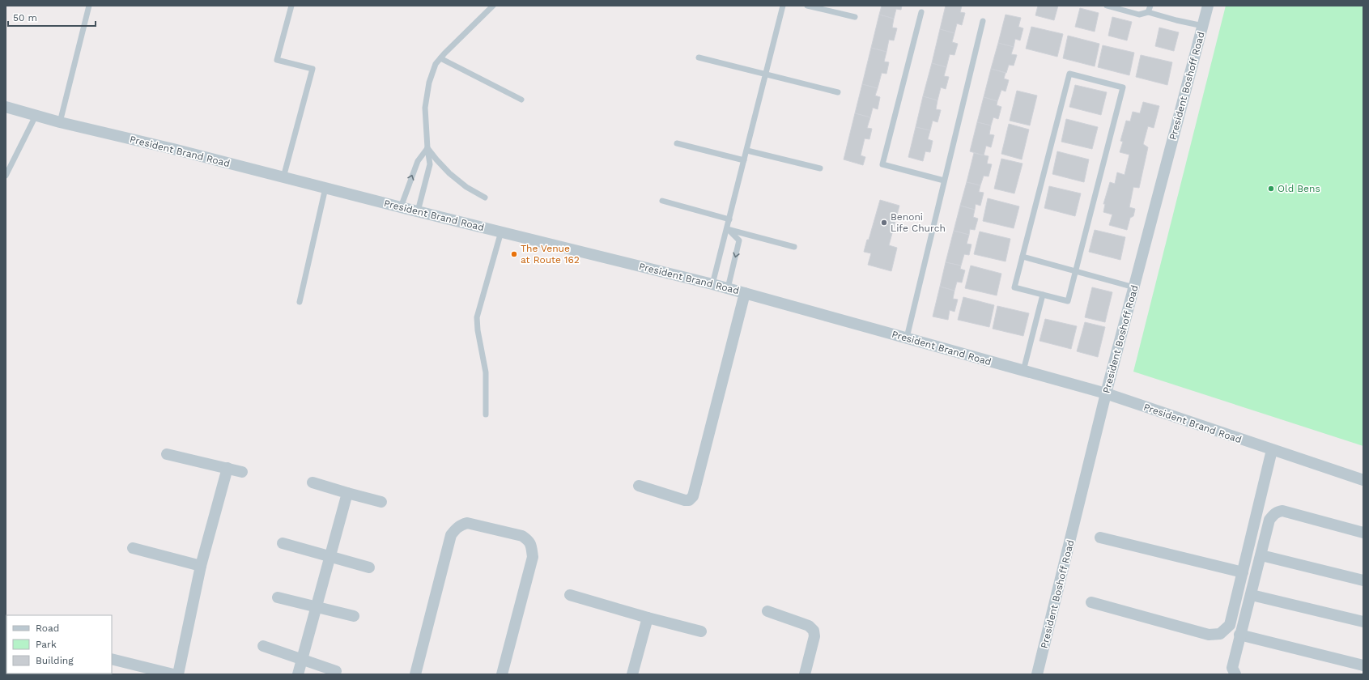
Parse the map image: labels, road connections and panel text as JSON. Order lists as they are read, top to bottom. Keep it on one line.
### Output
{"streets":{"street":["President Boshoff Road","President Brand Road"]},"crossings":[["President Boshoff Road","President Brand Road"]],"places":["Old Bens","Benoni Life Church","The Venue at Route 162"],"legend":["Road","Park","Building"],"scale_bar":"50 m"}
